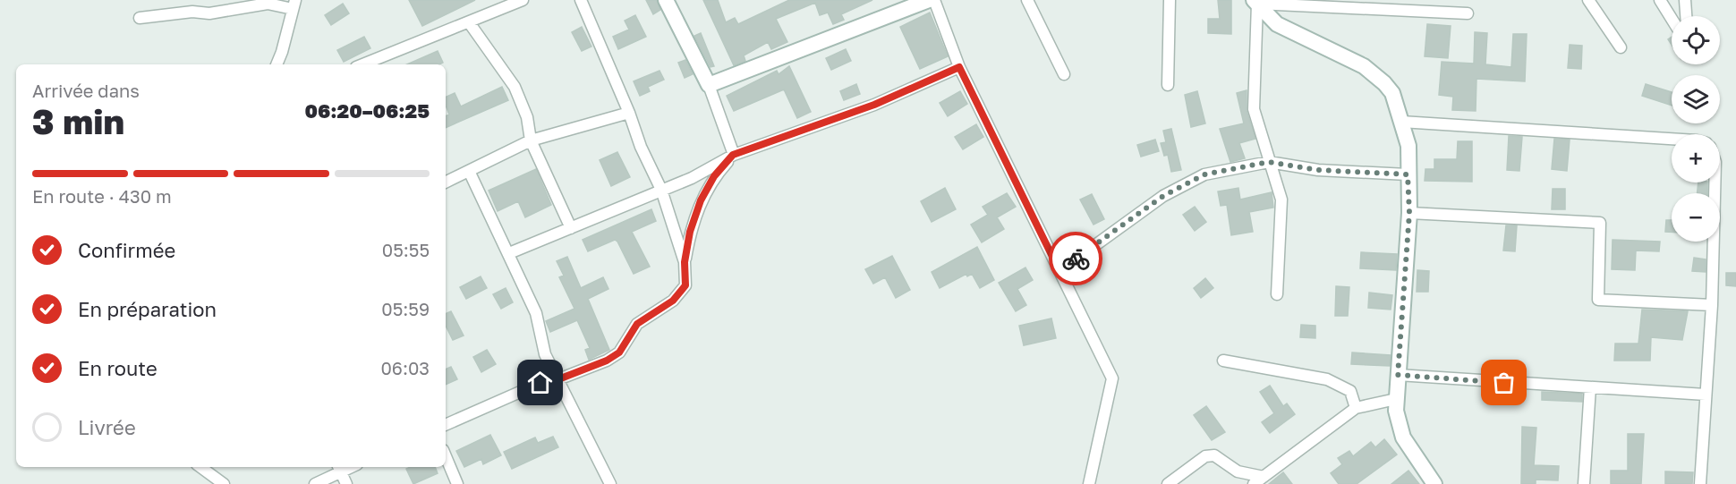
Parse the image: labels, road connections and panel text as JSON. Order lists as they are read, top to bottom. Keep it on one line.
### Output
{"page":{"map_buttons":["+","−"],"heading":["3 min","Arrivée dans","06:20–06:25"],"bar":"En route · 430 m","list":[["Confirmée","05:55"],["En préparation","05:59"],["En route","06:03"],"Livrée"]}}
